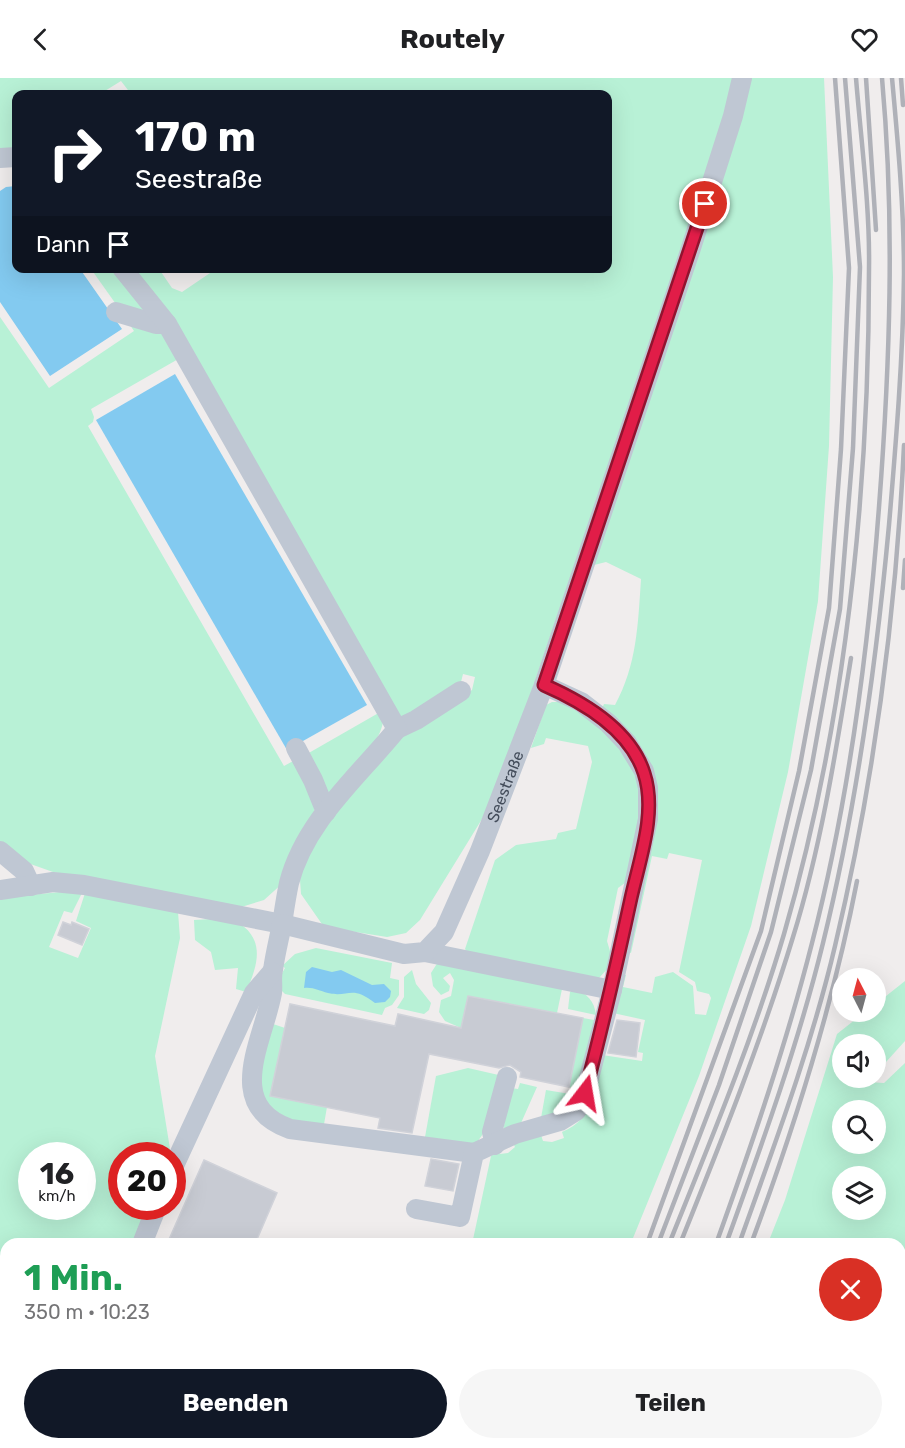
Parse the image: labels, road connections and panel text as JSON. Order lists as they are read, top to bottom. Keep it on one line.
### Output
{"streets":{"lane":["Seestraße"]},"north":"top","page":{"header":"Routely","turn":["170 m","Seestraße"],"then":"Dann","speed":"16 km/h","limit":"20","heading":["1 Min.","350 m · 10:23"],"buttons":["Beenden","Teilen"]}}
